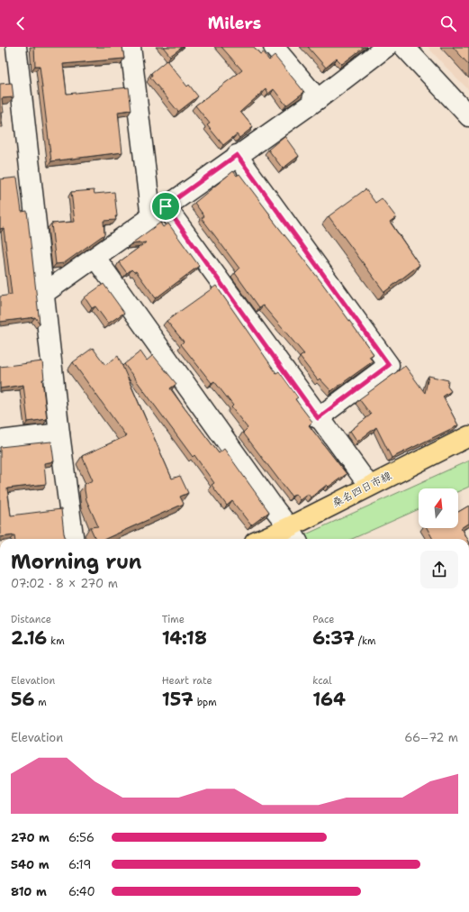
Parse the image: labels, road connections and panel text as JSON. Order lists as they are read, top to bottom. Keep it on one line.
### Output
{"streets":{"main road":["桑名四日市線"]},"north":"top","page":{"header":"Milers","heading":["Morning run","07:02 · 8 × 270 m"],"stats":[["Distance","2.16 km"],["Time","14:18"],["Pace","6:37 /km"],["Elevation","56 m"],["Heart rate","157 bpm"],["kcal","164"]],"chart":["Elevation","66–72 m"],"list":[{"name":"270 m","note":"6:56"},{"name":"540 m","note":"6:19"},{"name":"810 m","note":"6:40"}]}}
